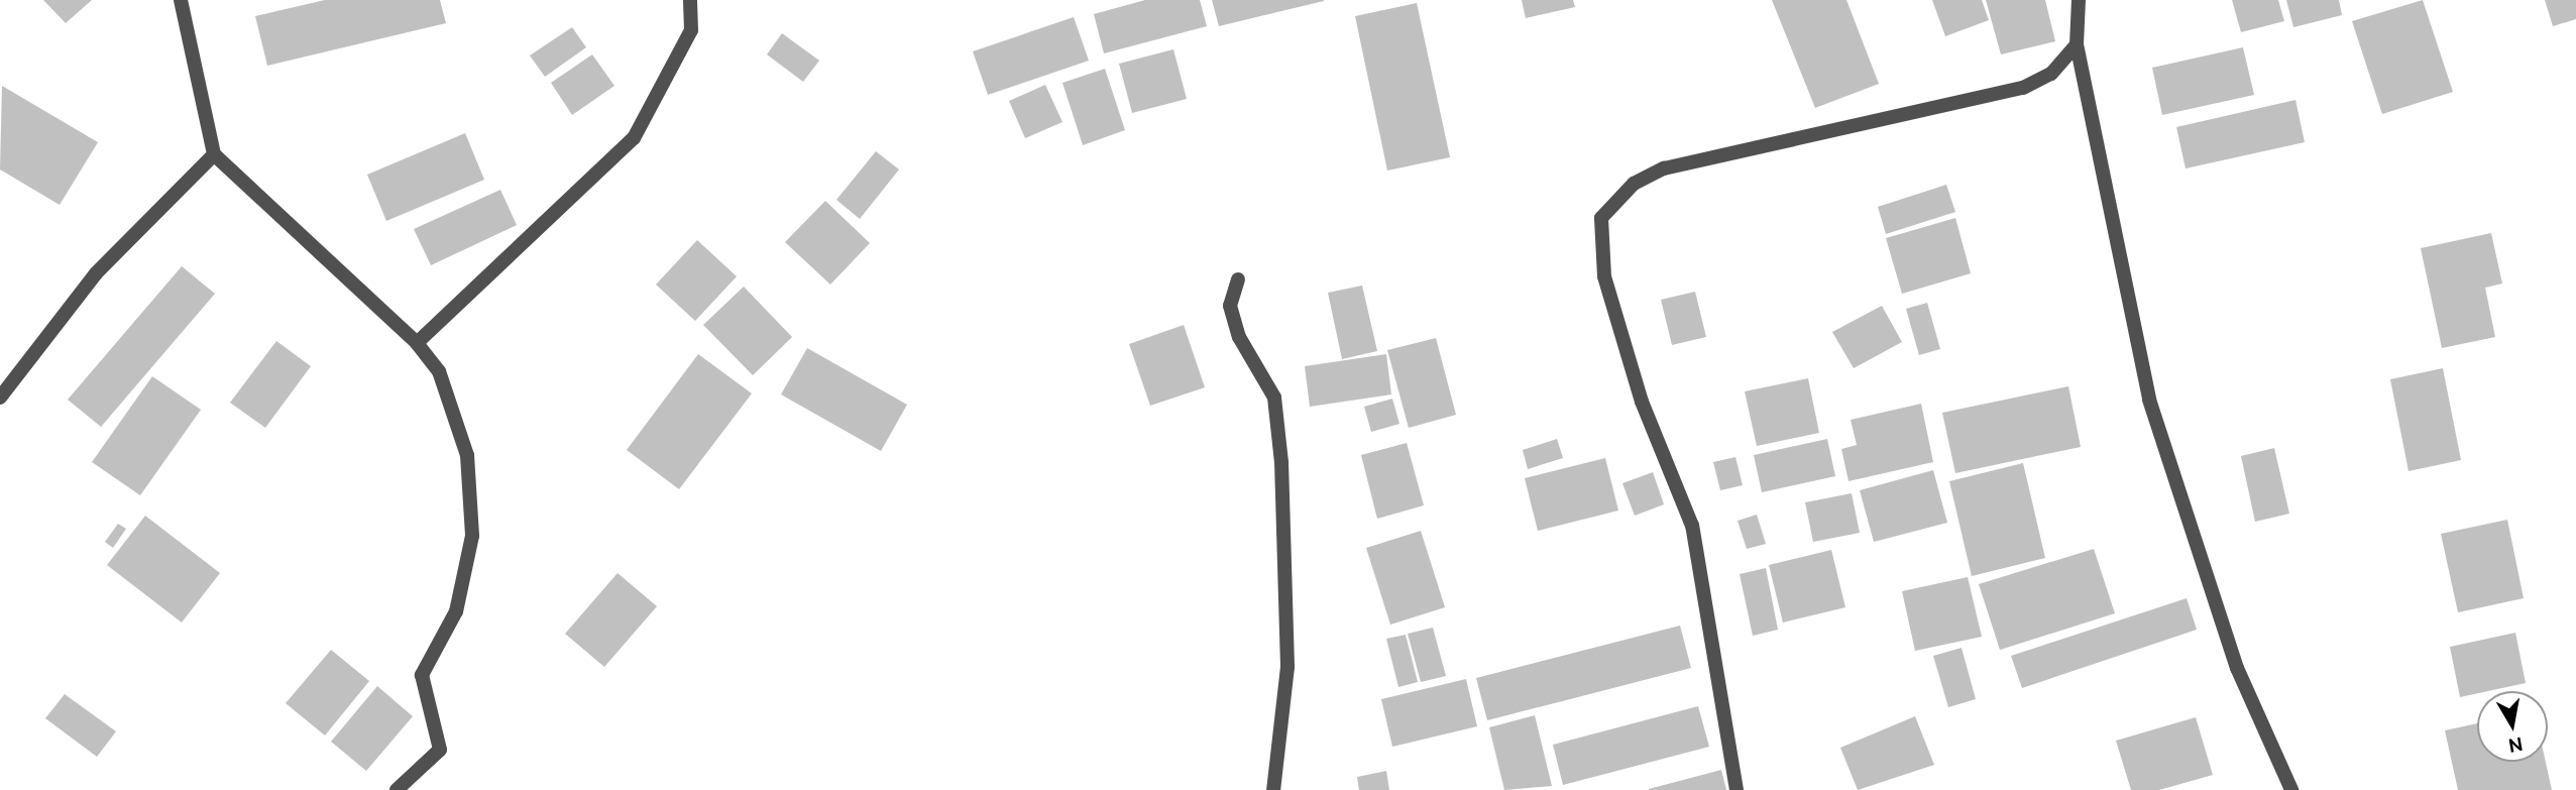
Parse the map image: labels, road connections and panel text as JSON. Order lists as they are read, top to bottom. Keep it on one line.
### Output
{"north":"bottom"}
